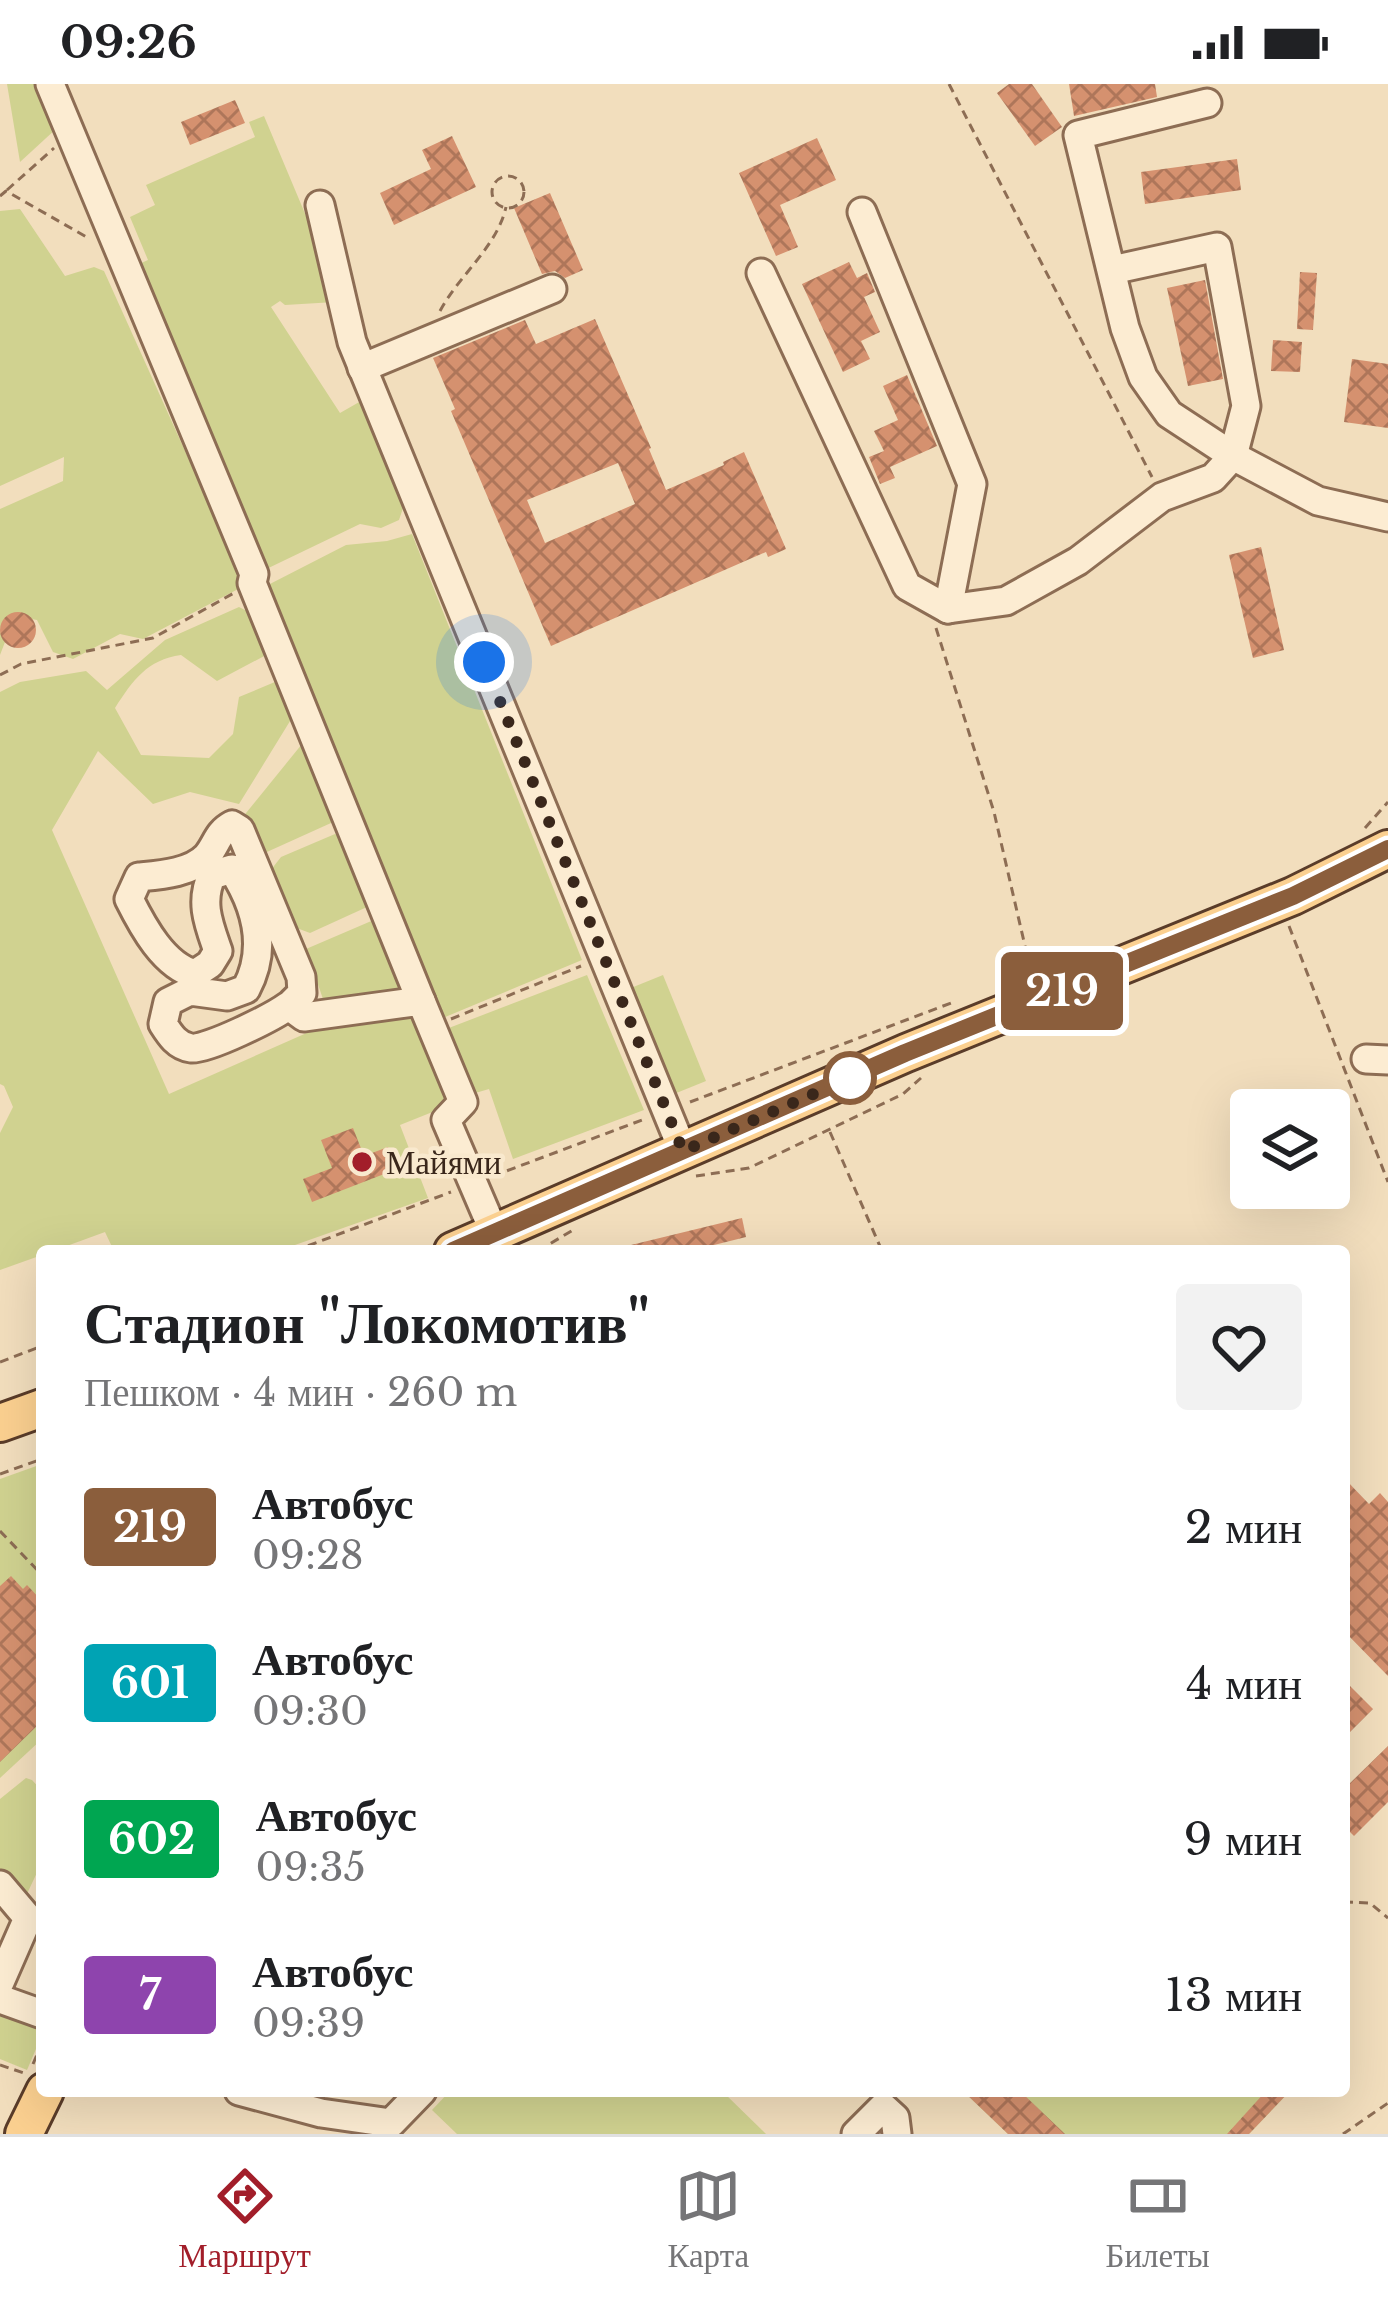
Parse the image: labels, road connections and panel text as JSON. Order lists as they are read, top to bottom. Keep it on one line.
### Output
{"places":["Майями"],"lines":["bus line 219"],"page":{"status":"09:26","on_map":"219","heading":["Стадион \"Локомотив\"","Пешком · 4 мин · 260 m"],"list":[{"mark":"219","name":"Автобус","note":"09:28","value":"2 мин"},{"mark":"601","name":"Автобус","note":"09:30","value":"4 мин"},{"mark":"602","name":"Автобус","note":"09:35","value":"9 мин"},{"mark":"7","name":"Автобус","note":"09:39","value":"13 мин"}],"tabs":["Маршрут","Карта","Билеты"]}}
